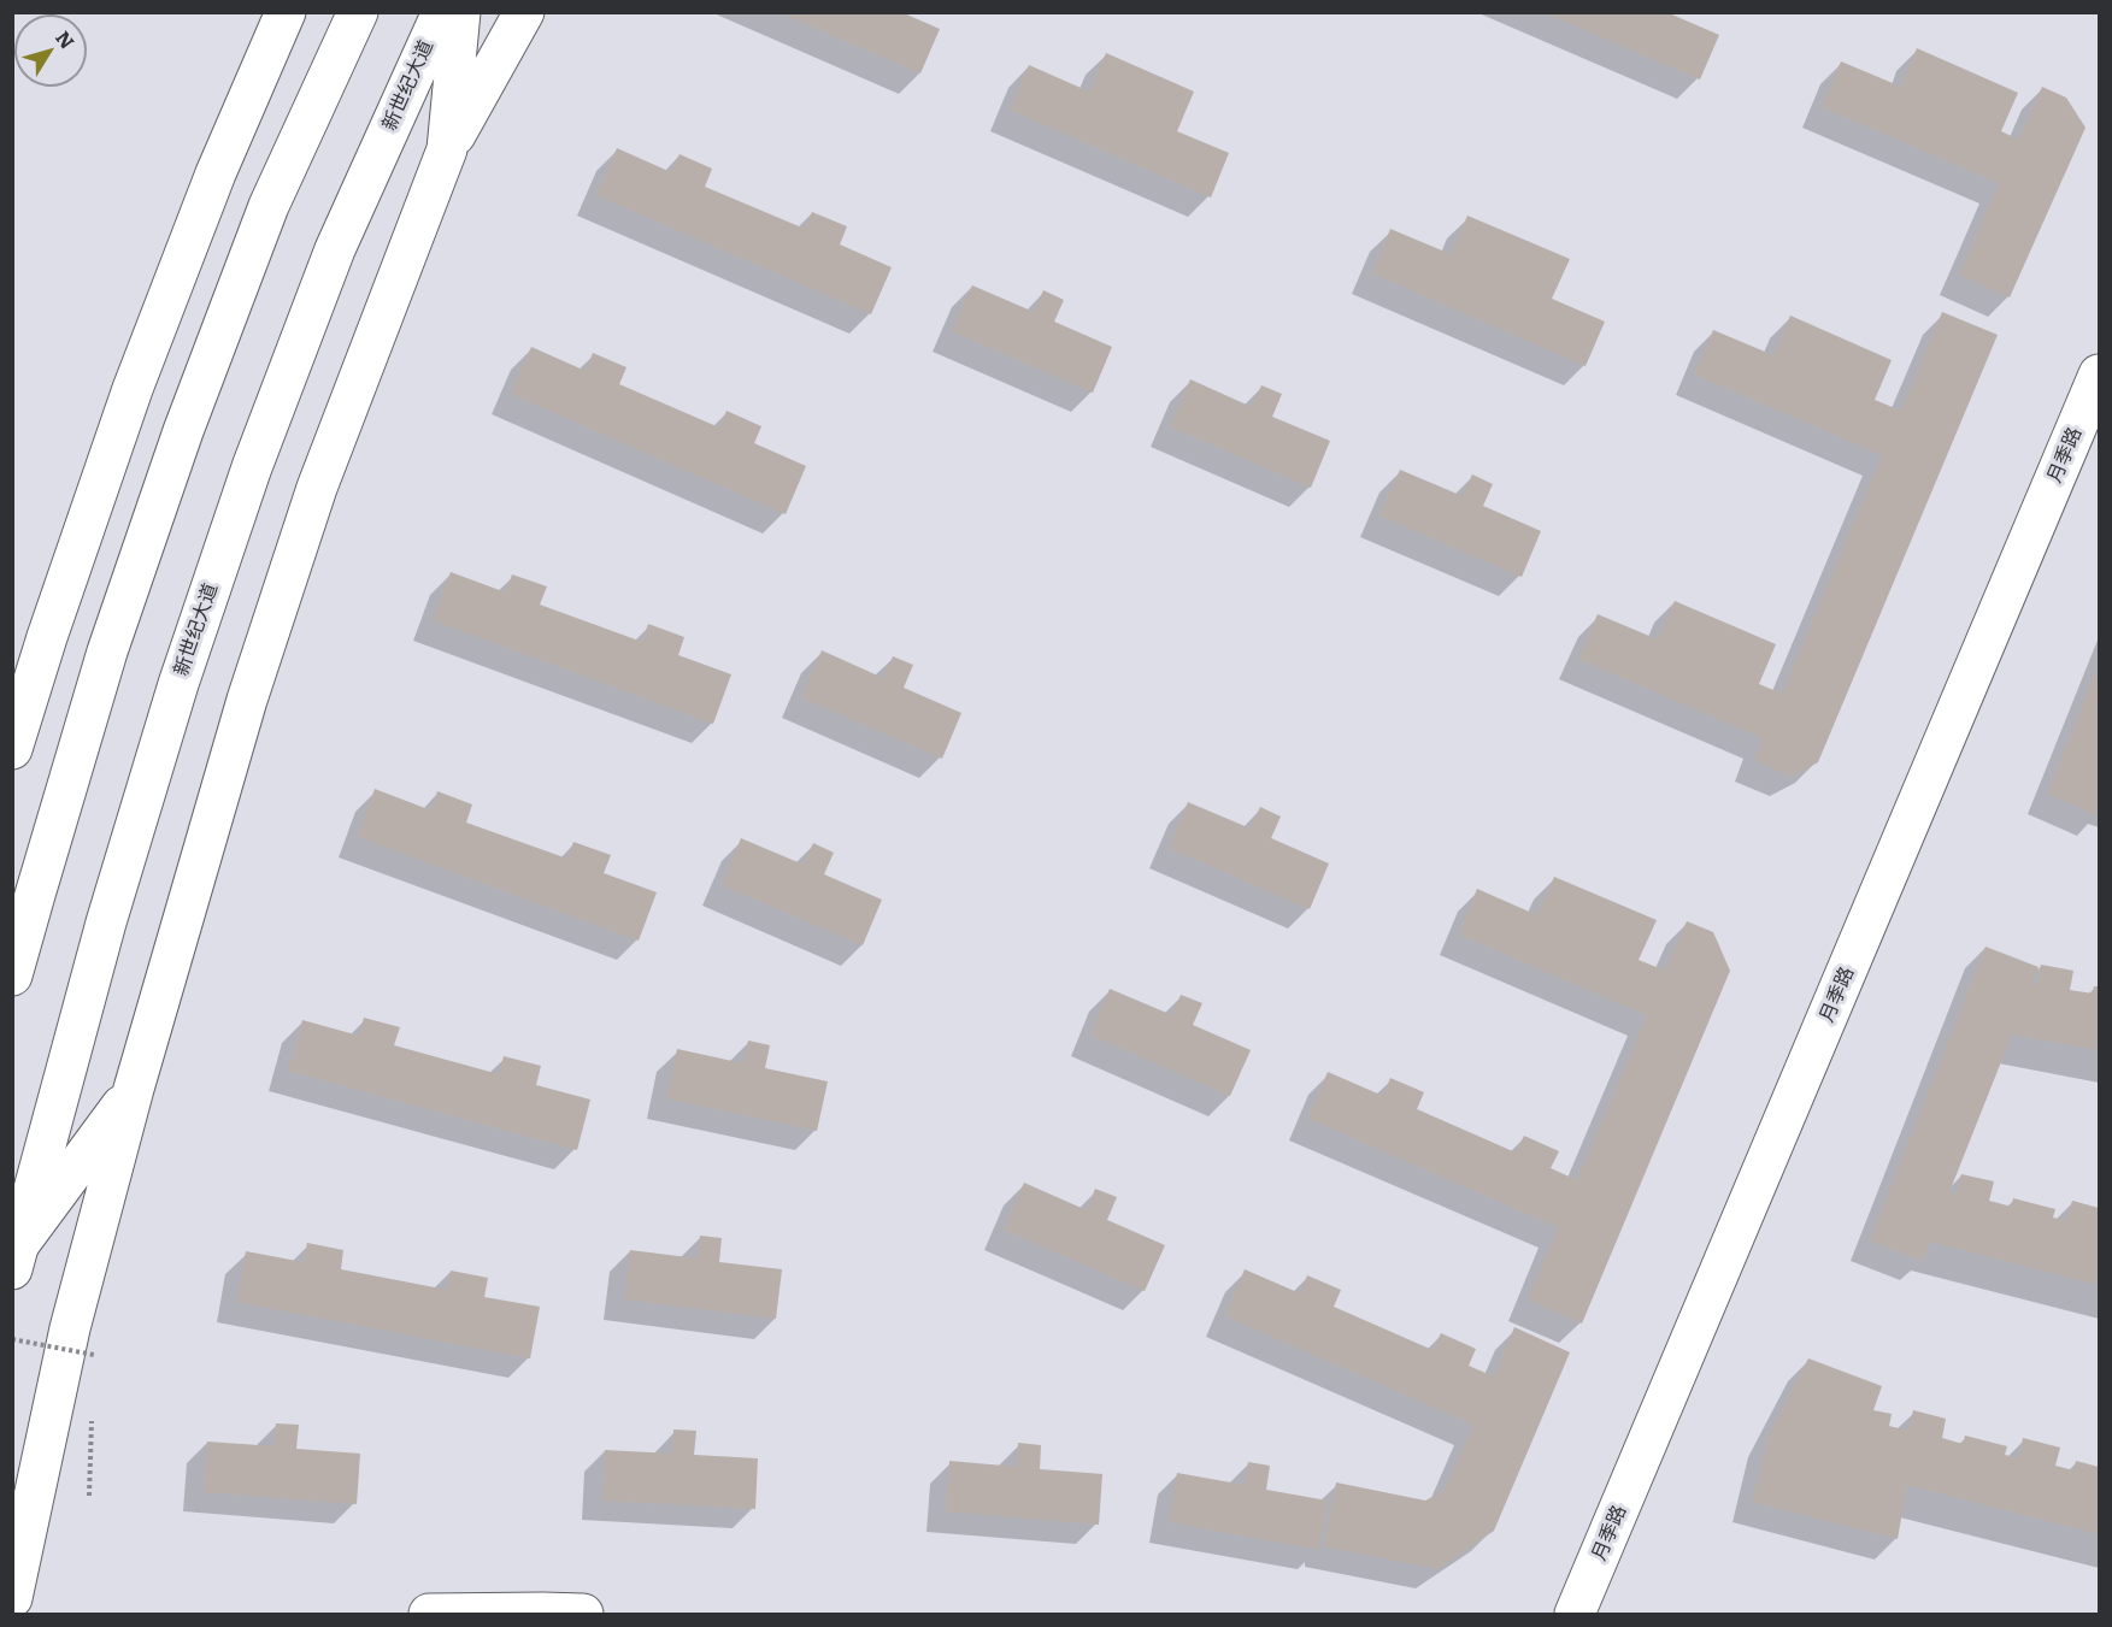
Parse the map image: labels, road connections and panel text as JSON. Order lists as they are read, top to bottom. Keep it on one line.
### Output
{"streets":{"street":["新世纪大道","月季路"]},"north":"top right"}
